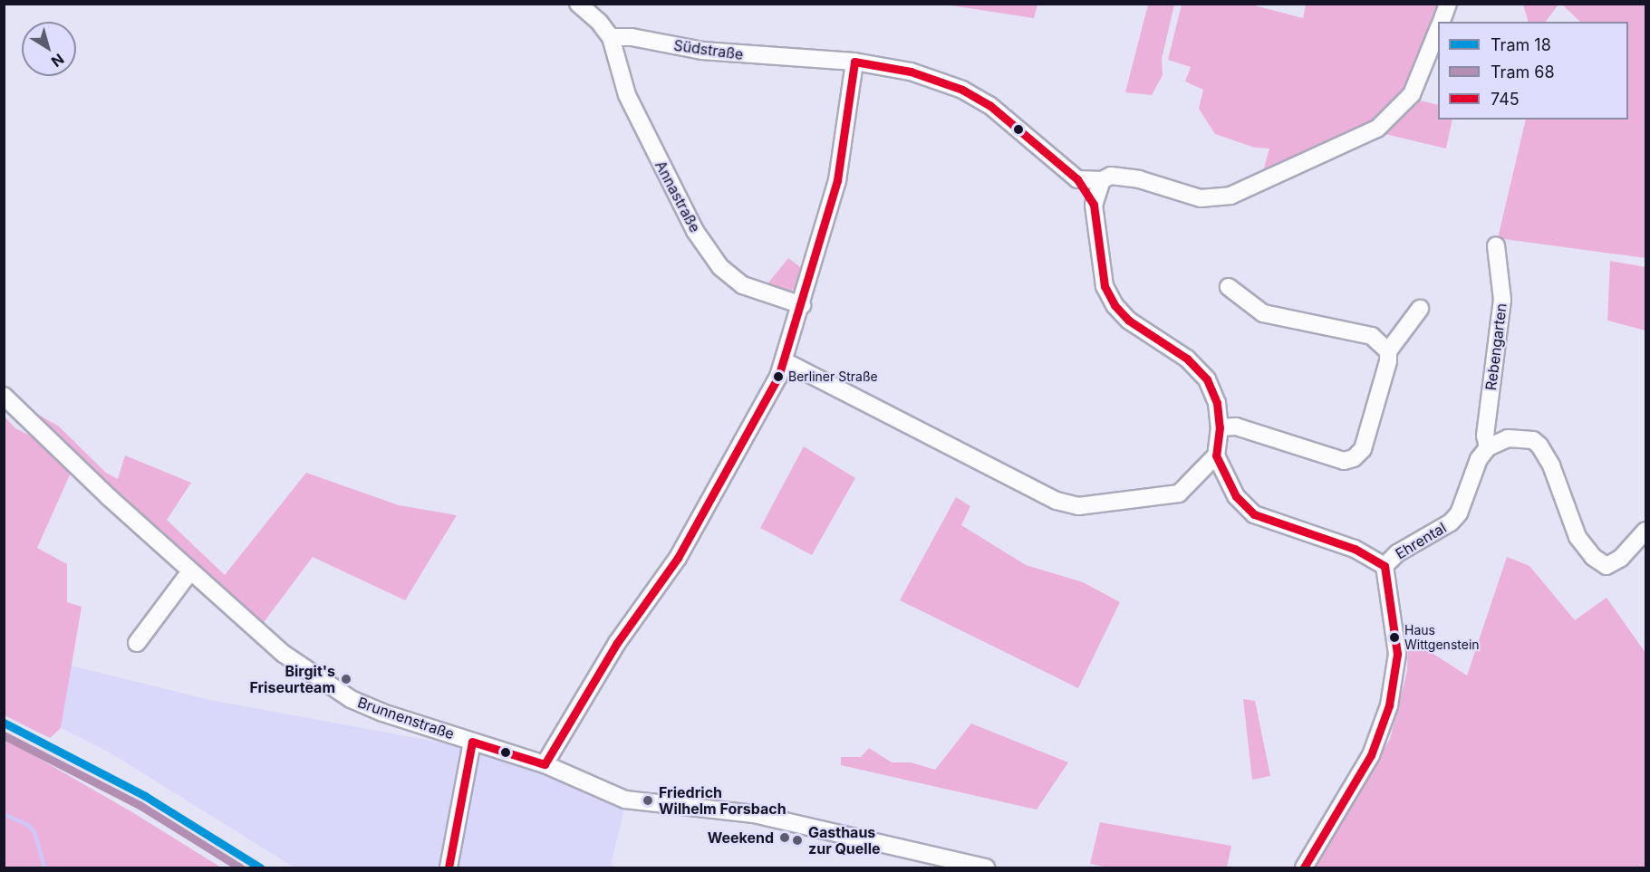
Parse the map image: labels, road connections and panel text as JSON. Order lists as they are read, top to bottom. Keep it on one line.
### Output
{"streets":{"street":["Südstraße","Annastraße","Rebengarten","Ehrental","Brunnenstraße"]},"crossings":[["Südstraße","Annastraße"],["Rebengarten","Ehrental"]],"places":["Berliner Straße","Haus Wittgenstein","Birgit's Friseurteam","Friedrich Wilhelm Forsbach","Weekend","Gasthaus zur Quelle"],"lines":["transit line 745","tram line 18","tram line 68"],"legend":["Tram 18","Tram 68","745"],"north":"bottom right"}
